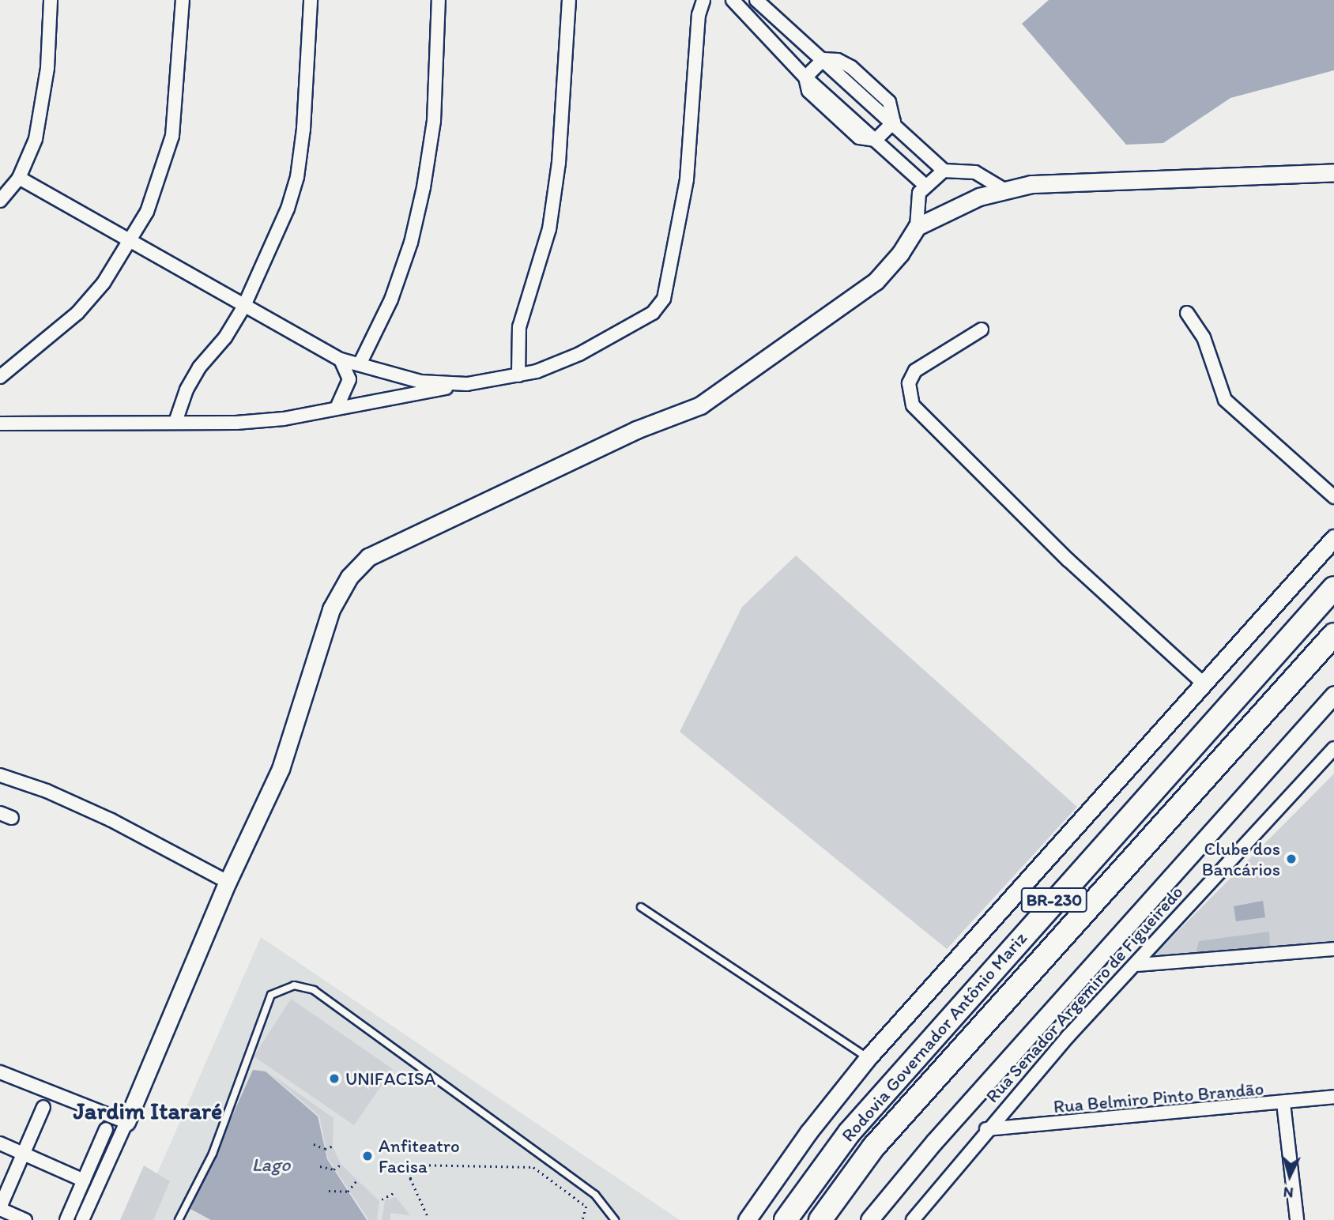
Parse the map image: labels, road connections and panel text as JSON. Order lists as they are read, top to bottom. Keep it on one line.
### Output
{"streets":{"highway":["BR-230","Rodovia Governador Antônio Mariz"],"street":["Rua Senador Argemiro de Figueiredo","Rua Belmiro Pinto Brandão"]},"crossings":[["Rua Senador Argemiro de Figueiredo","Rua Belmiro Pinto Brandão"]],"districts":["Jardim Itararé"],"water":["Lago"],"places":["Clube dos Bancários","UNIFACISA","Anfiteatro Facisa"],"north":"bottom"}
